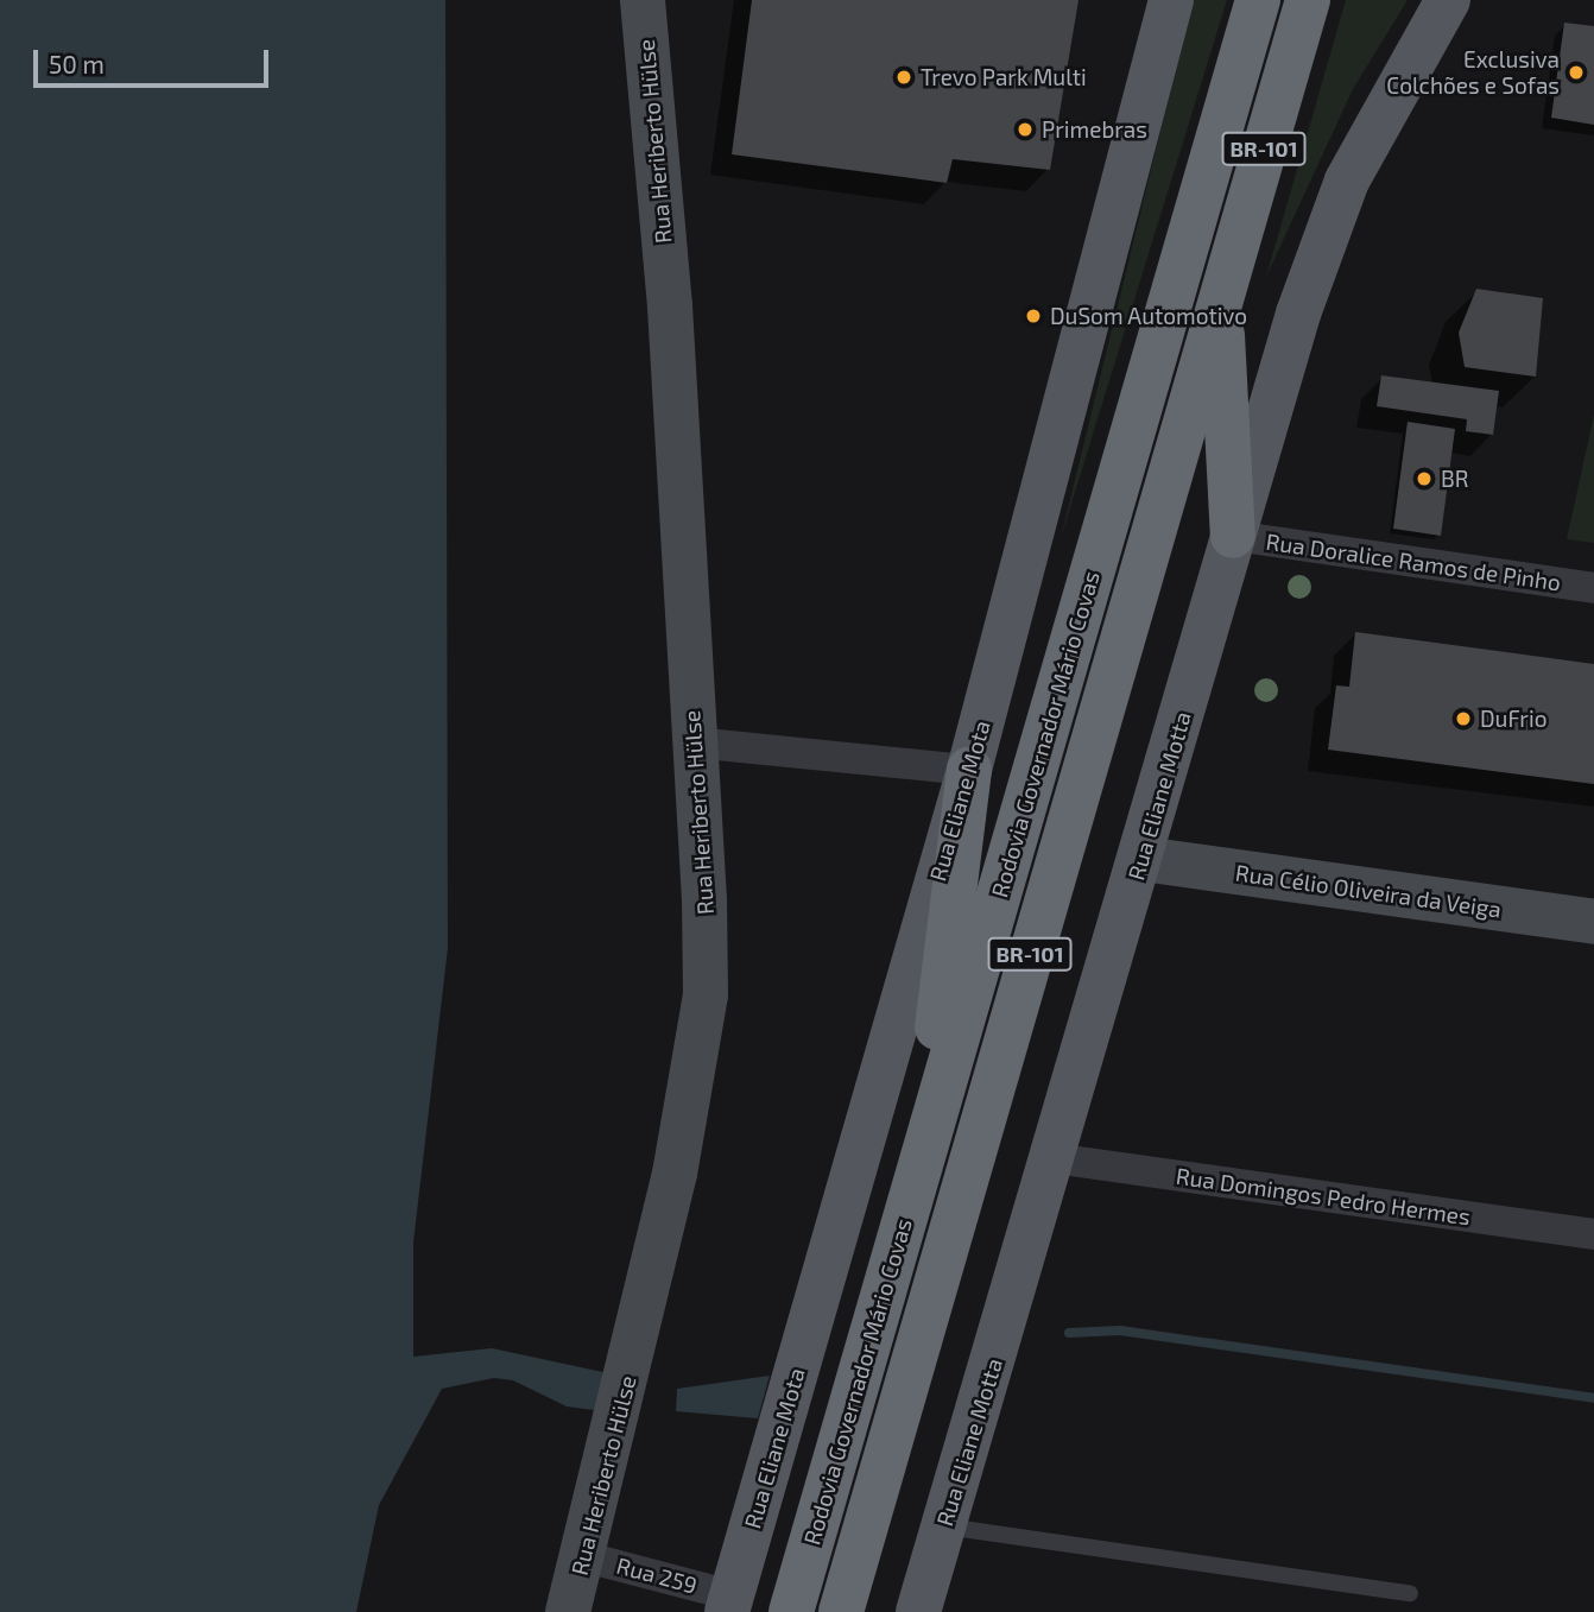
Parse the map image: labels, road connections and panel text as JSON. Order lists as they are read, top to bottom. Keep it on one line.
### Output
{"streets":{"highway":["BR-101","Rodovia Governador Mário Covas"],"main road":["Rua Eliane Motta","Rua Eliane Mota"],"street":["Rua Heriberto Hülse","Rua Doralice Ramos de Pinho","Rua Célio Oliveira da Veiga","Rua Domingos Pedro Hermes","Rua 259"]},"crossings":[["Rua Heriberto Hülse","Rua 259"],["Rua Doralice Ramos de Pinho","Rua Eliane Motta"],["Rua Eliane Motta","Rua Célio Oliveira da Veiga"],["Rua Eliane Motta","Rua Domingos Pedro Hermes"],["Rua Eliane Mota","Rua 259"]],"places":["Exclusiva Colchões e Sofas","Trevo Park Multi","Primebras","DuSom Automotivo","BR","DuFrio"],"scale_bar":"50 m"}
